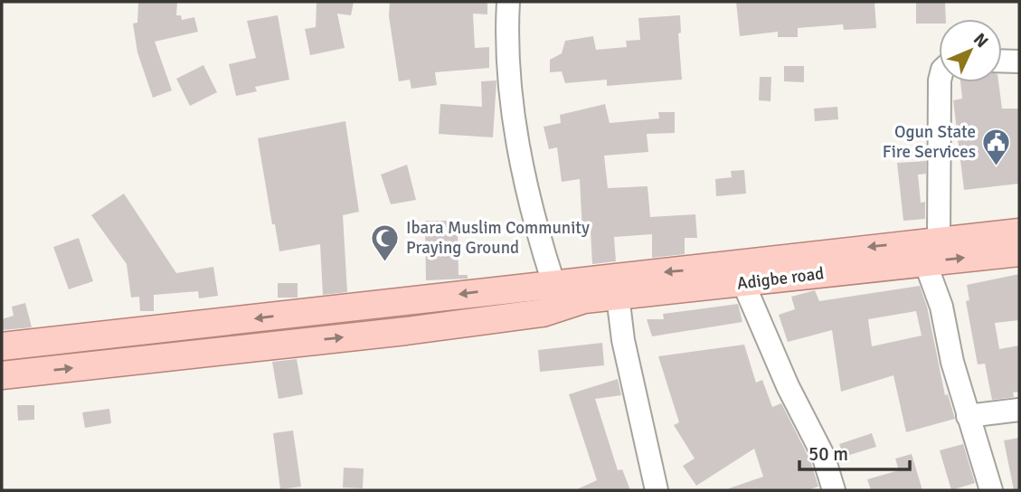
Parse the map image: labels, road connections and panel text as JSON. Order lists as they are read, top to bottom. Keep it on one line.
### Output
{"streets":{"main road":["Adigbe road"]},"places":{"public building":["Ogun State Fire Services"],"mosque":["Ibara Muslim Community Praying Ground"]},"scale_bar":"50 m","north":"top right"}
